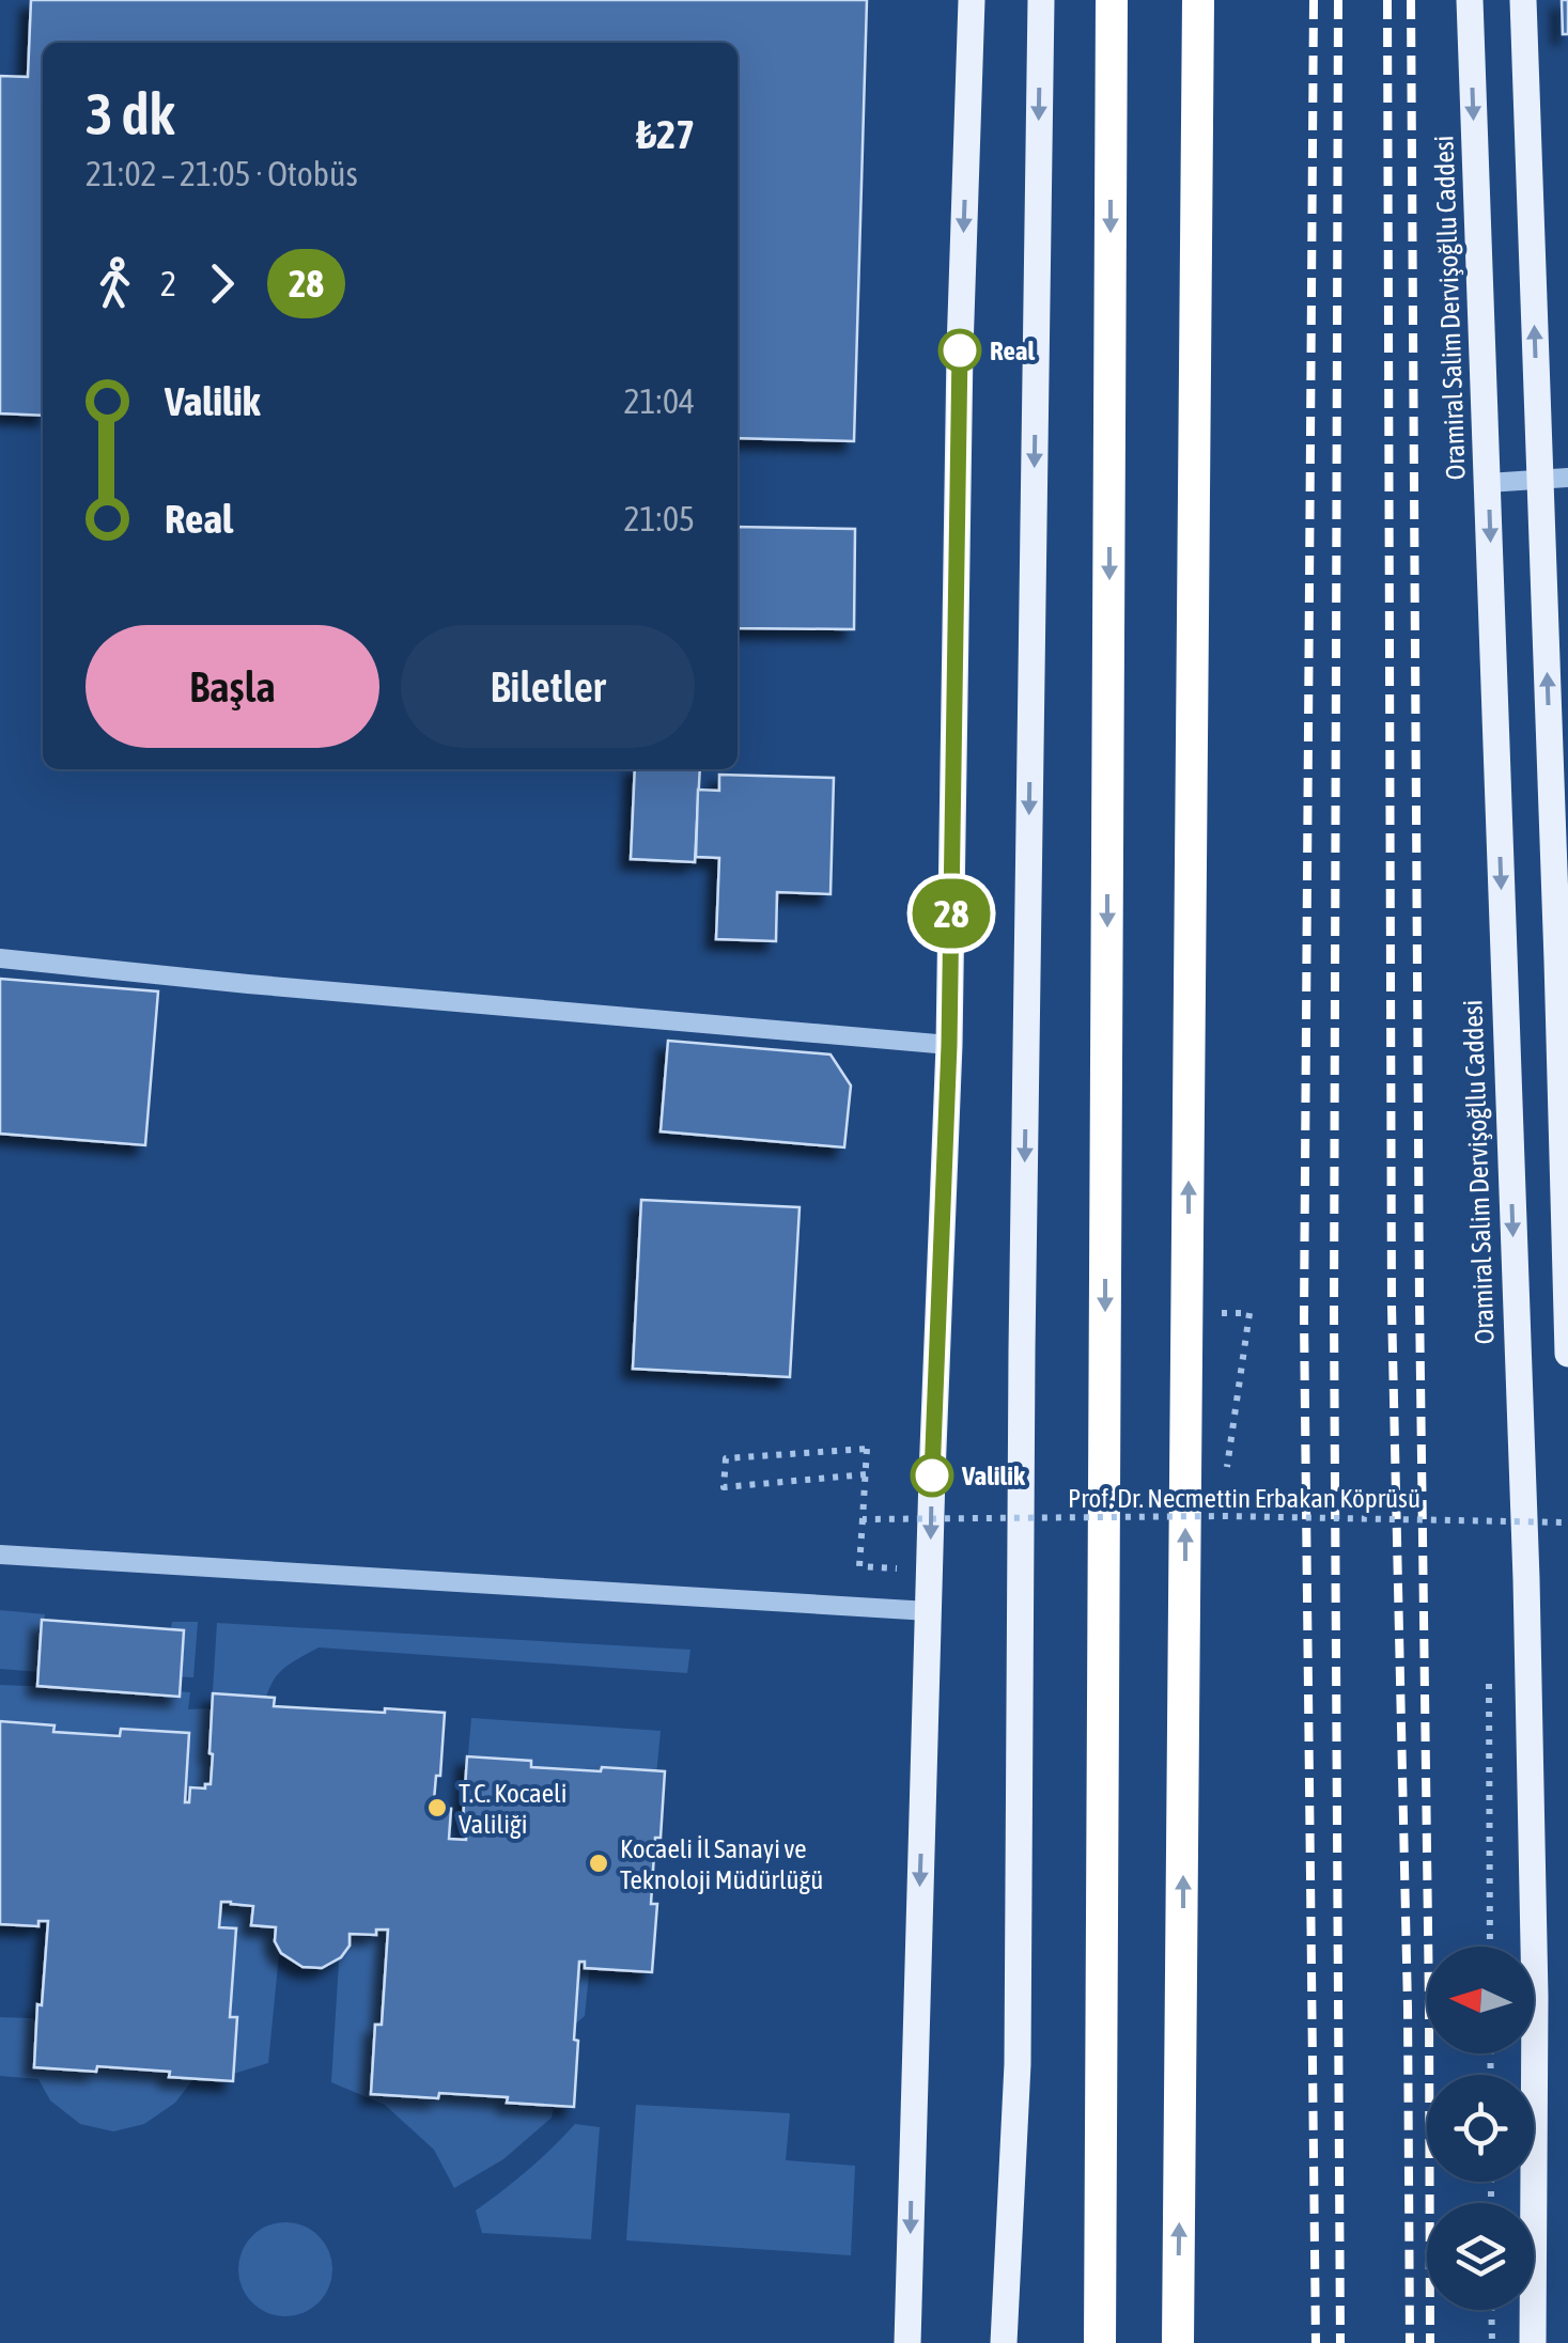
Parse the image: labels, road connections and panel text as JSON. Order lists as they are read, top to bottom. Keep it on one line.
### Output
{"streets":{"main road":["Oramiral Salim Dervişoğllu Caddesi"],"path":["Prof. Dr. Necmettin Erbakan Köprüsü"]},"places":["Real","Valilik","T.C. Kocaeli Valiliği","Kocaeli İl Sanayi ve Teknoloji Müdürlüğü"],"lines":["bus line 28"],"north":"left","page":{"on_map":"28","heading":["3 dk","21:02 – 21:05 · Otobüs","₺27"],"legs":["2","28"],"list":[{"name":"Valilik","value":"21:04"},{"name":"Real","value":"21:05"}],"buttons":["Başla","Biletler"]}}
